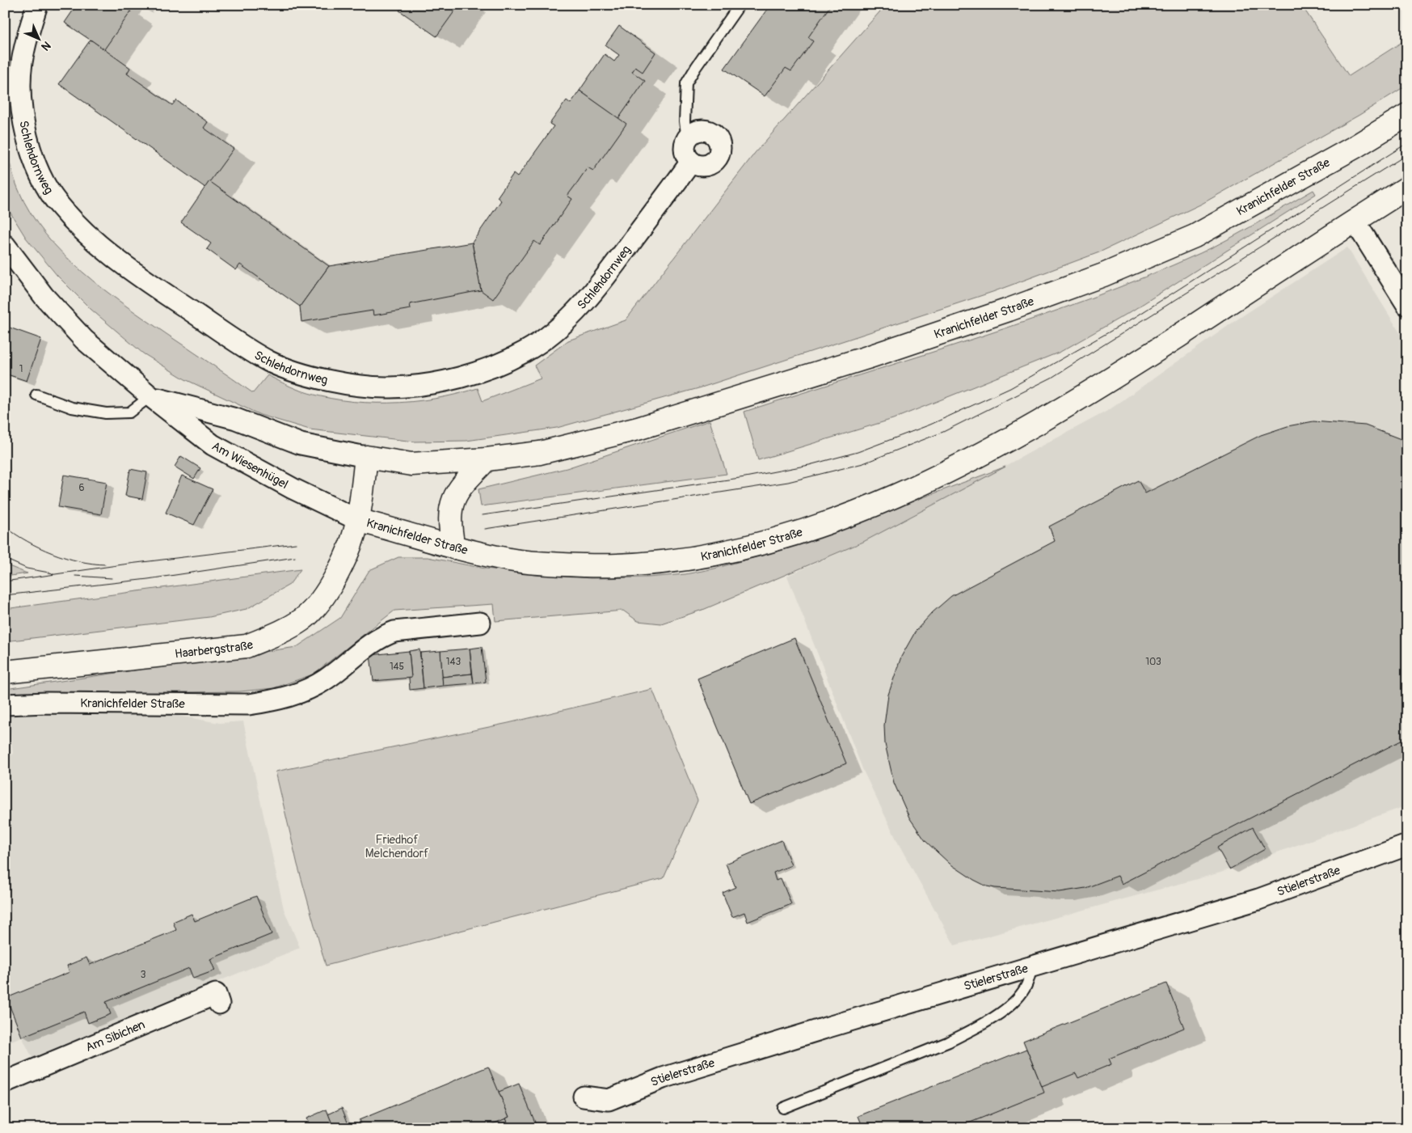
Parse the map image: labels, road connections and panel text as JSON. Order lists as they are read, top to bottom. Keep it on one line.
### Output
{"streets":{"main road":["Kranichfelder Straße","Haarbergstraße"],"street":["Schlehdornweg","Am Wiesenhügel","Stielerstraße","Am Sibichen"]},"crossings":[["Kranichfelder Straße","Am Wiesenhügel"],["Kranichfelder Straße","Haarbergstraße"],["Am Wiesenhügel","Haarbergstraße"]],"parks":["Friedhof Melchendorf"],"house_numbers":["1","6","143","103","145","3"],"north":"bottom right"}
